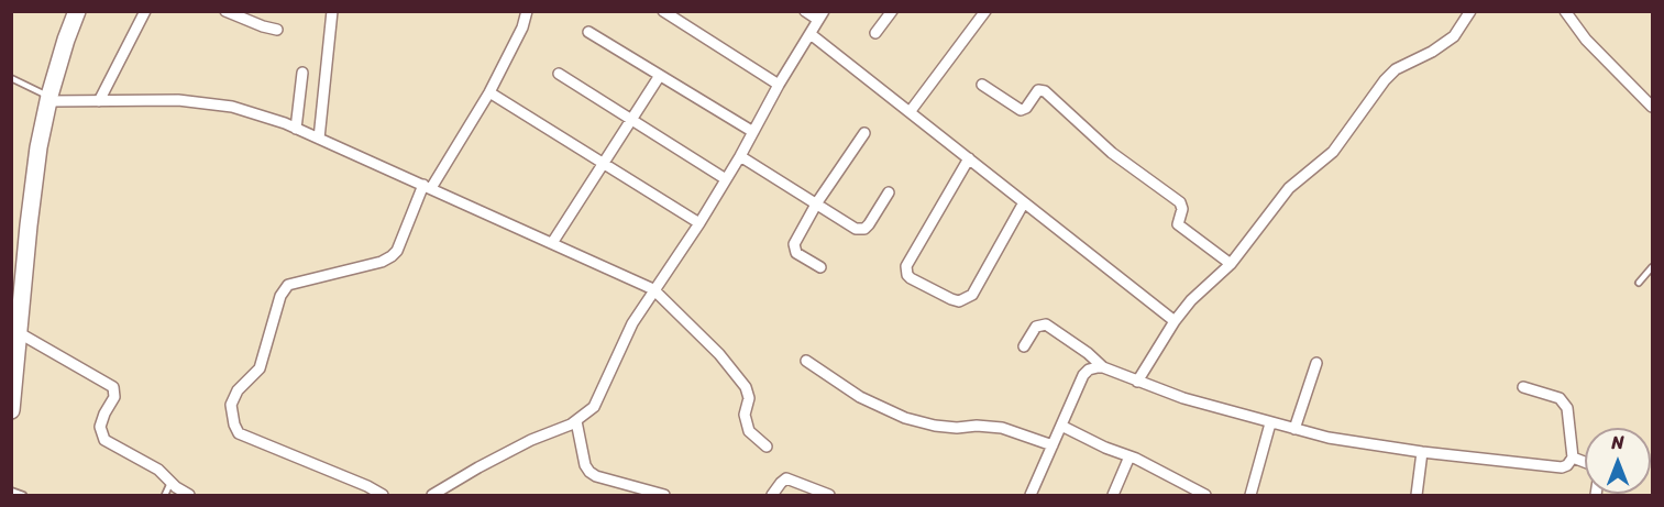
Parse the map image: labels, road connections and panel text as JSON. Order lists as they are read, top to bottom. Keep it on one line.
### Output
{"north":"top"}
